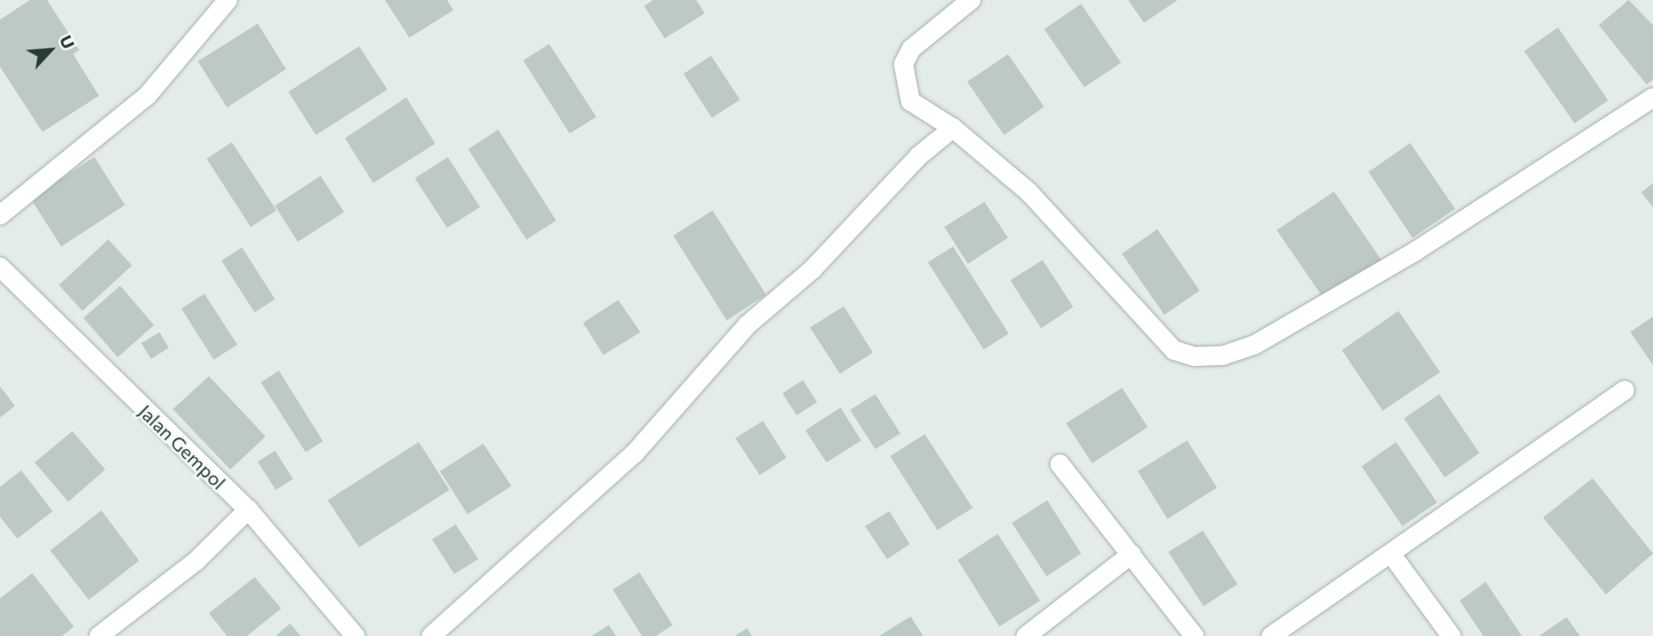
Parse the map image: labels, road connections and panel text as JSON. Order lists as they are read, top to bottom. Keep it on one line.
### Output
{"streets":{"street":["Jalan Gempol"]},"north":"top right"}
